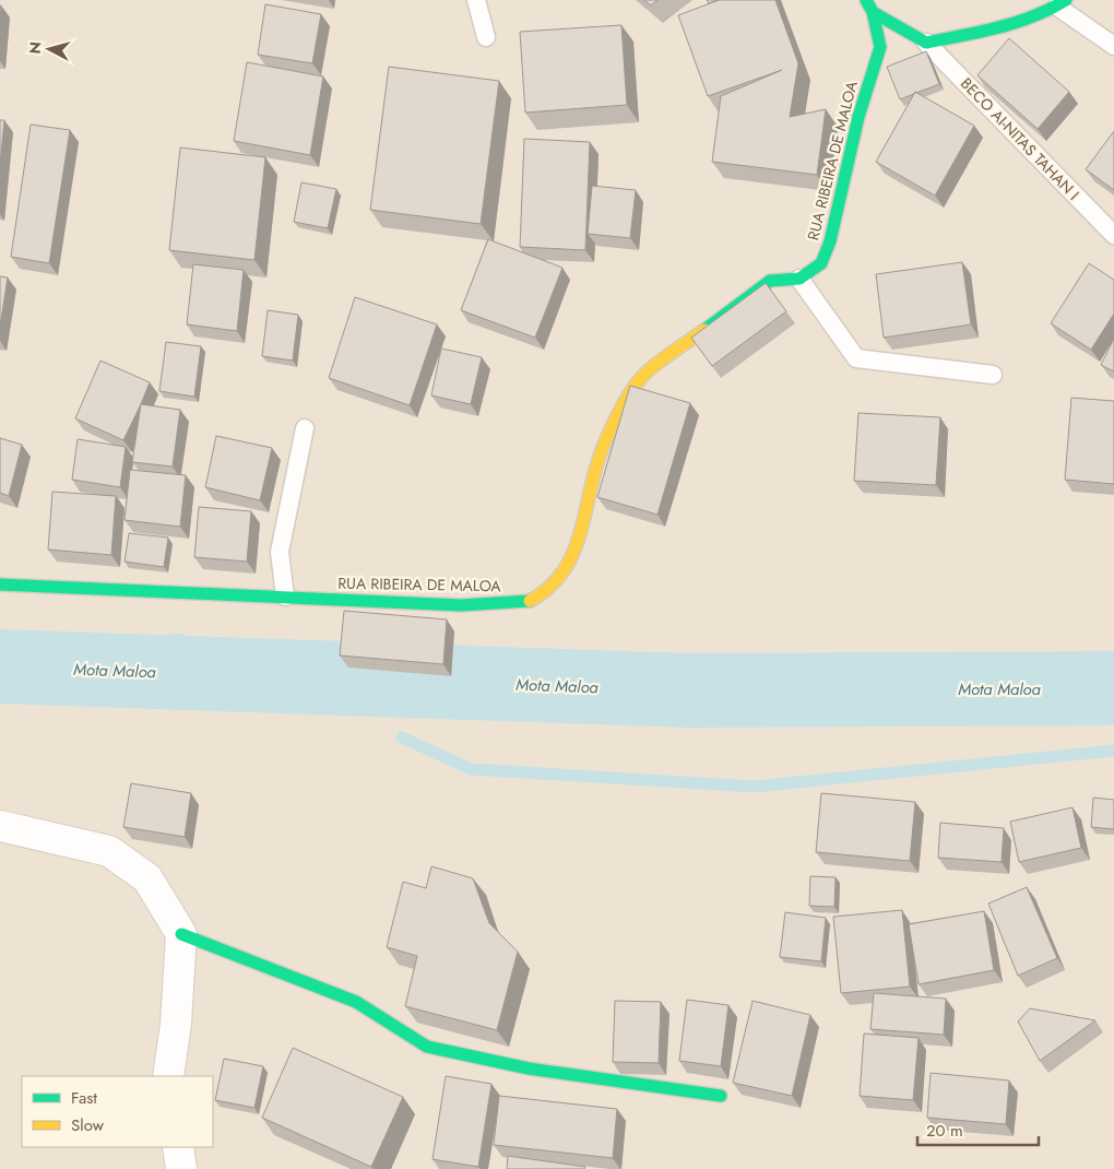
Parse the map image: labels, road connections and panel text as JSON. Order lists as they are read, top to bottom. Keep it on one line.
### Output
{"streets":{"street":["RUA RIBEIRA DE MALOA"],"lane":["BECO AI-NITAS TAHAN I"]},"water":["Mota Maloa"],"legend":["Fast","Slow"],"scale_bar":"20 m","north":"left"}
